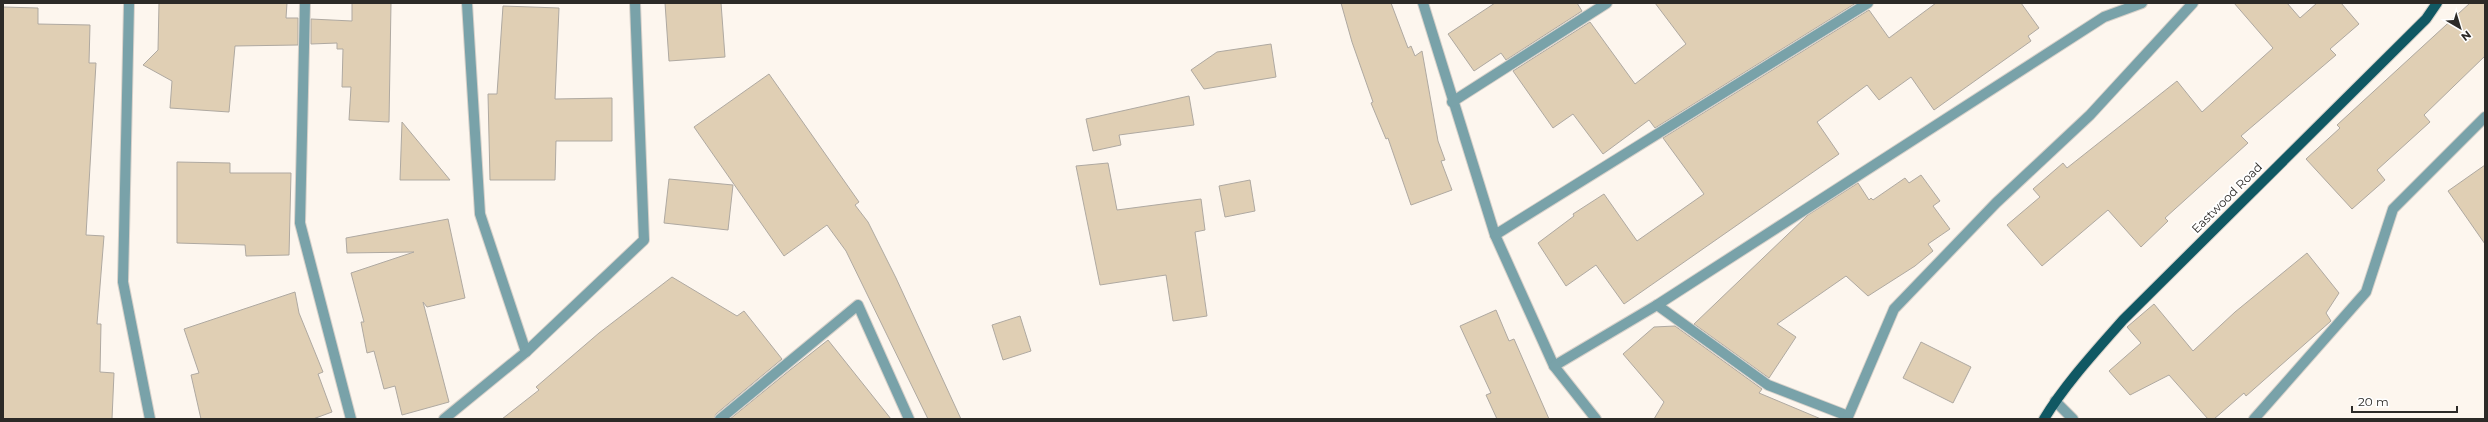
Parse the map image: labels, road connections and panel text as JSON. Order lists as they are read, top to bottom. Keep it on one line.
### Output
{"streets":{"main road":["Eastwood Road"]},"scale_bar":"20 m","north":"bottom right"}
